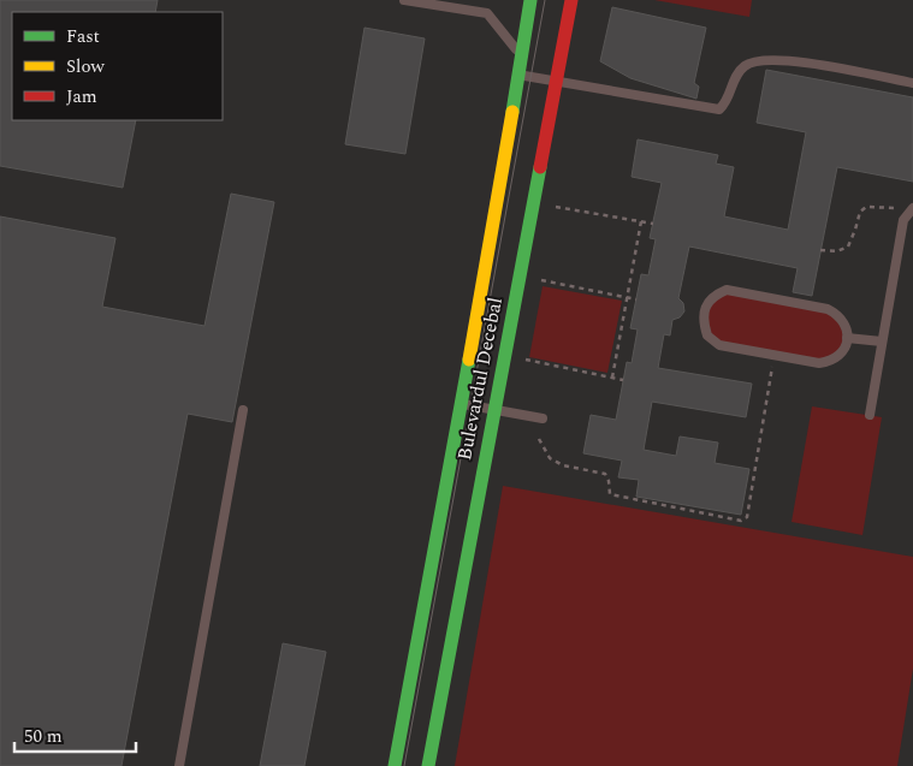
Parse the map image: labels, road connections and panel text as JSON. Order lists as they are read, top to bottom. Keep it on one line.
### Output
{"streets":{"main road":["Bulevardul Decebal"]},"legend":["Fast","Slow","Jam"],"scale_bar":"50 m"}
